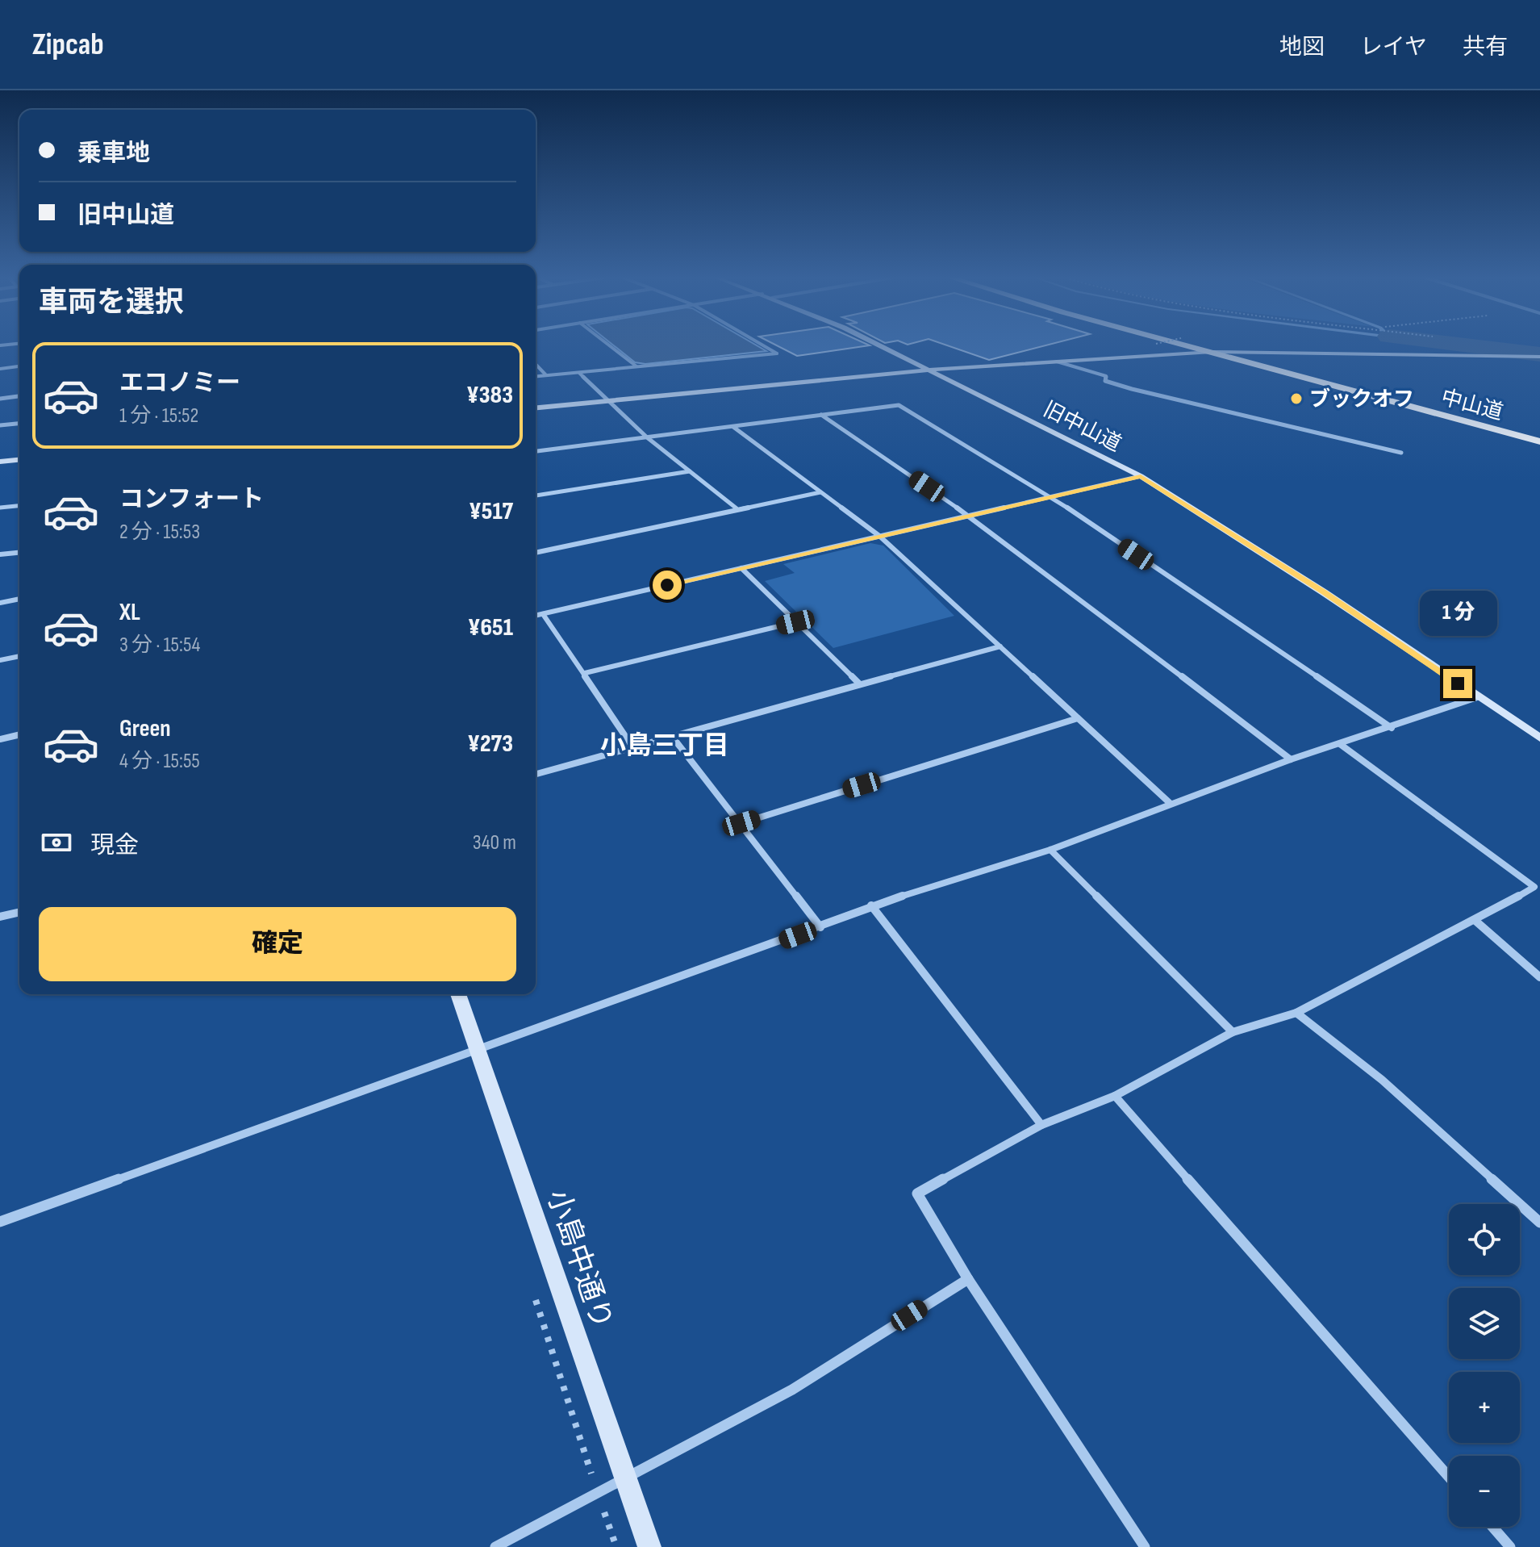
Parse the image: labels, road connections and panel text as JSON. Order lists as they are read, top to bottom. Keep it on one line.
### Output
{"streets":{"highway":["中山道"],"main road":["旧中山道","小島中通り"]},"districts":["小島三丁目"],"places":["ブックオフ"],"page":{"header":"Zipcab","nav":["地図","レイヤ","共有"],"banner":["乗車地","旧中山道"],"heading":"車両を選択","list":[{"name":"エコノミー","note":"1 分 · 15:52","value":"¥383"},{"name":"コンフォート","note":"2 分 · 15:53","value":"¥517"},{"name":"XL","note":"3 分 · 15:54","value":"¥651"},{"name":"Green","note":"4 分 · 15:55","value":"¥273"}],"bubble":"1 分","pay":["現金","340 m"],"buttons":"確定","map_buttons":["+","−"]}}
